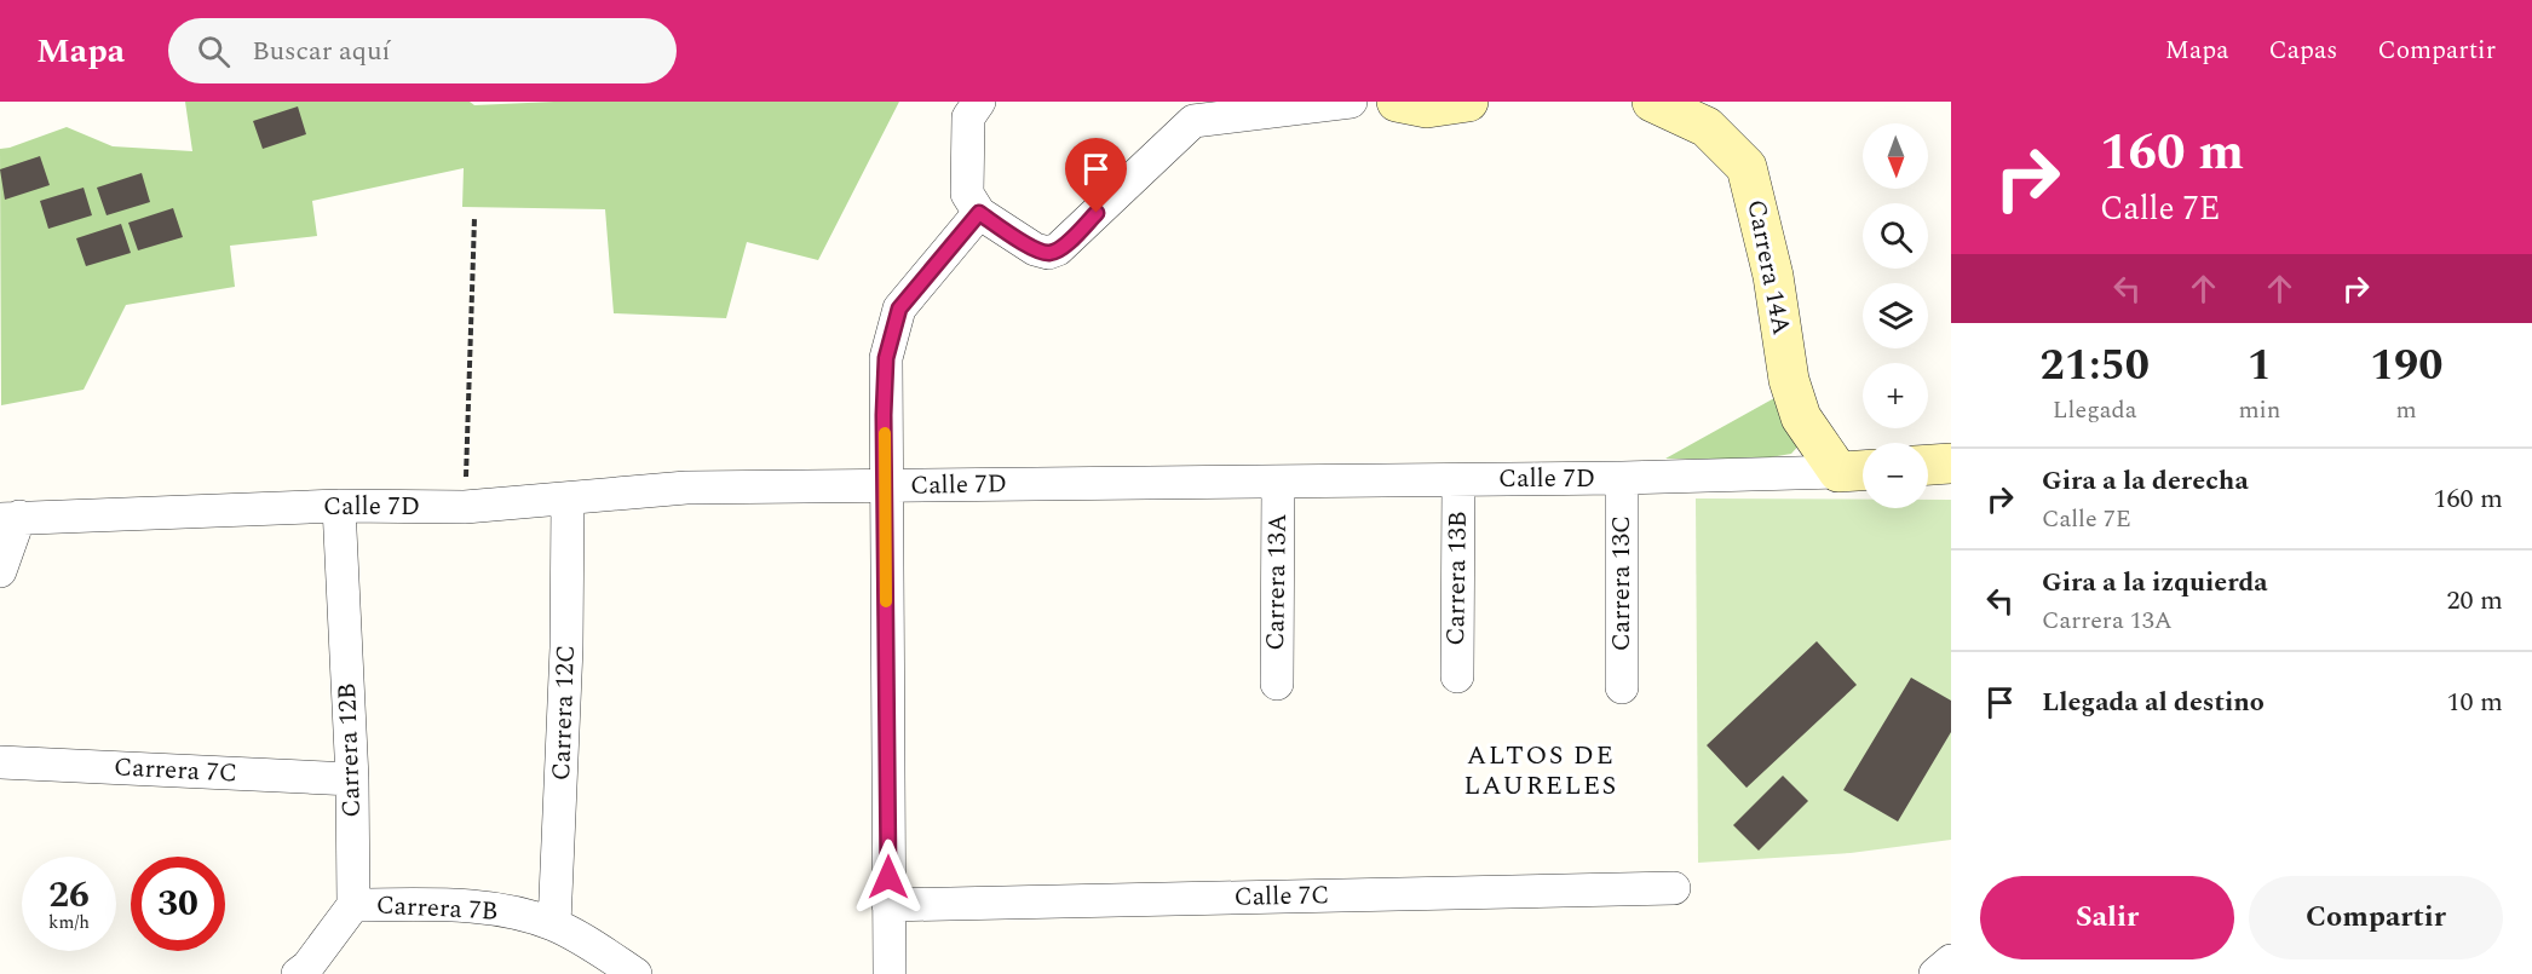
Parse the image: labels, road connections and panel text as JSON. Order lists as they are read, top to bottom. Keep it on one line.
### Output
{"streets":{"main road":["Carrera 14A"],"street":["Calle 7D","Carrera 13B","Carrera 13A","Carrera 13C","Carrera 12C","Carrera 12B","Carrera 7C","Calle 7C","Carrera 7B"]},"crossings":[["Carrera 14A","Calle 7D"],["Calle 7D","Carrera 13B"],["Calle 7D","Carrera 13A"],["Calle 7D","Carrera 13C"],["Calle 7D","Carrera 12C"],["Calle 7D","Carrera 12B"],["Carrera 12C","Carrera 7B"],["Carrera 12B","Carrera 7C"],["Carrera 12B","Carrera 7B"]],"districts":["ALTOS DE LAURELES"],"north":"bottom","page":{"header":"Mapa","search":"Buscar aquí","nav":["Mapa","Capas","Compartir"],"turn":["160 m","Calle 7E"],"map_buttons":["+","−"],"eta":["21:50","Llegada","1","min","190","m"],"list":[{"name":"Gira a la derecha","note":"Calle 7E","value":"160 m"},{"name":"Gira a la izquierda","note":"Carrera 13A","value":"20 m"},{"name":"Llegada al destino","value":"10 m"}],"speed":"26 km/h","limit":"30","buttons":["Salir","Compartir"]}}
